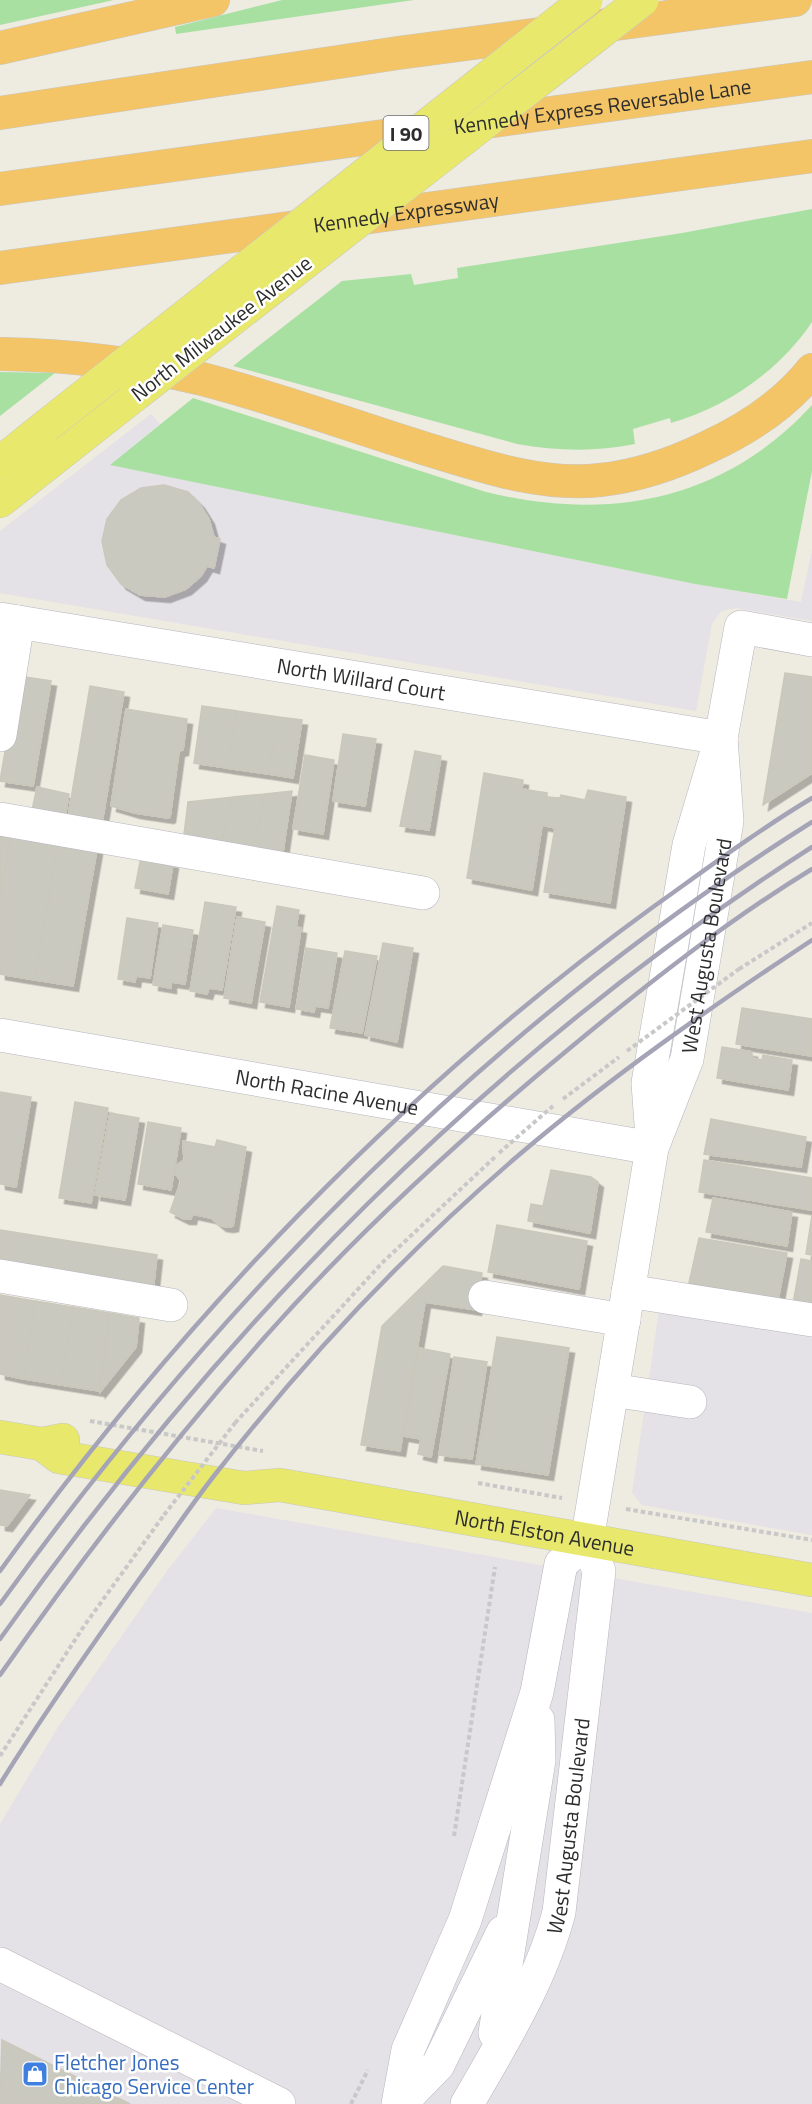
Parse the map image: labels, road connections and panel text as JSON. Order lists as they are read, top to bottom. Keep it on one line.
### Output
{"streets":{"highway":["Kennedy Express Reversable Lane","I 90","Kennedy Expressway"],"main road":["North Milwaukee Avenue","North Elston Avenue"],"street":["North Willard Court","West Augusta Boulevard","North Racine Avenue"]},"crossings":[["North Willard Court","West Augusta Boulevard"],["West Augusta Boulevard","North Racine Avenue"],["West Augusta Boulevard","North Elston Avenue"]],"places":{"shop":["Fletcher Jones Chicago Service Center"]}}
